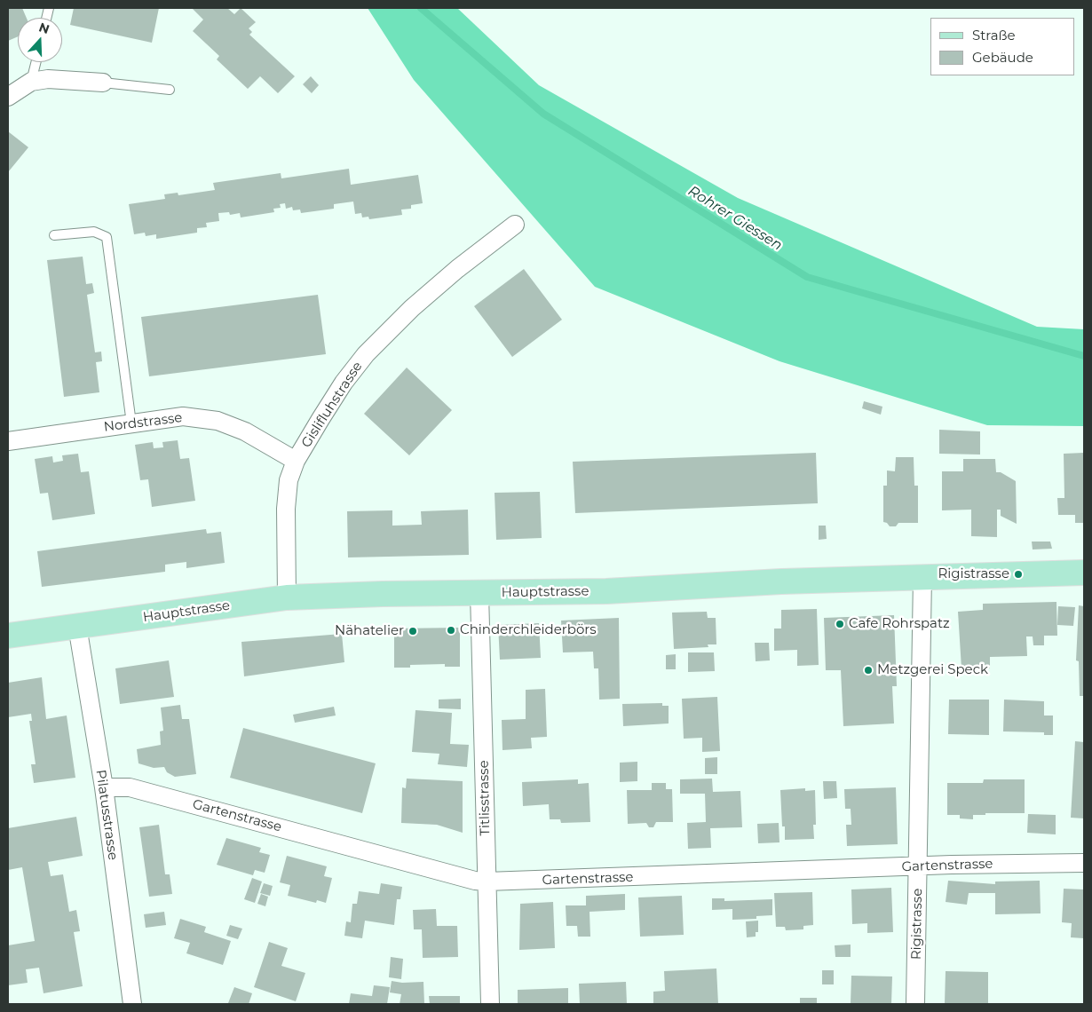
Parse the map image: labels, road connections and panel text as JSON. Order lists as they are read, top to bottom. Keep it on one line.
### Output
{"streets":{"main road":["Hauptstrasse"],"street":["Gislifluhstrasse","Nordstrasse","Titlisstrasse","Pilatusstrasse","Gartenstrasse","Rigistrasse"]},"crossings":[["Gislifluhstrasse","Nordstrasse"],["Gislifluhstrasse","Hauptstrasse"],["Hauptstrasse","Titlisstrasse"],["Hauptstrasse","Pilatusstrasse"],["Hauptstrasse","Rigistrasse"],["Titlisstrasse","Gartenstrasse"],["Pilatusstrasse","Gartenstrasse"],["Gartenstrasse","Rigistrasse"]],"water":["Rohrer Giessen"],"places":["Rigistrasse","Cafe Rohrspatz","Chinderchleiderbörs","Nähatelier","Metzgerei Speck"],"legend":["Straße","Gebäude"],"north":"top"}
